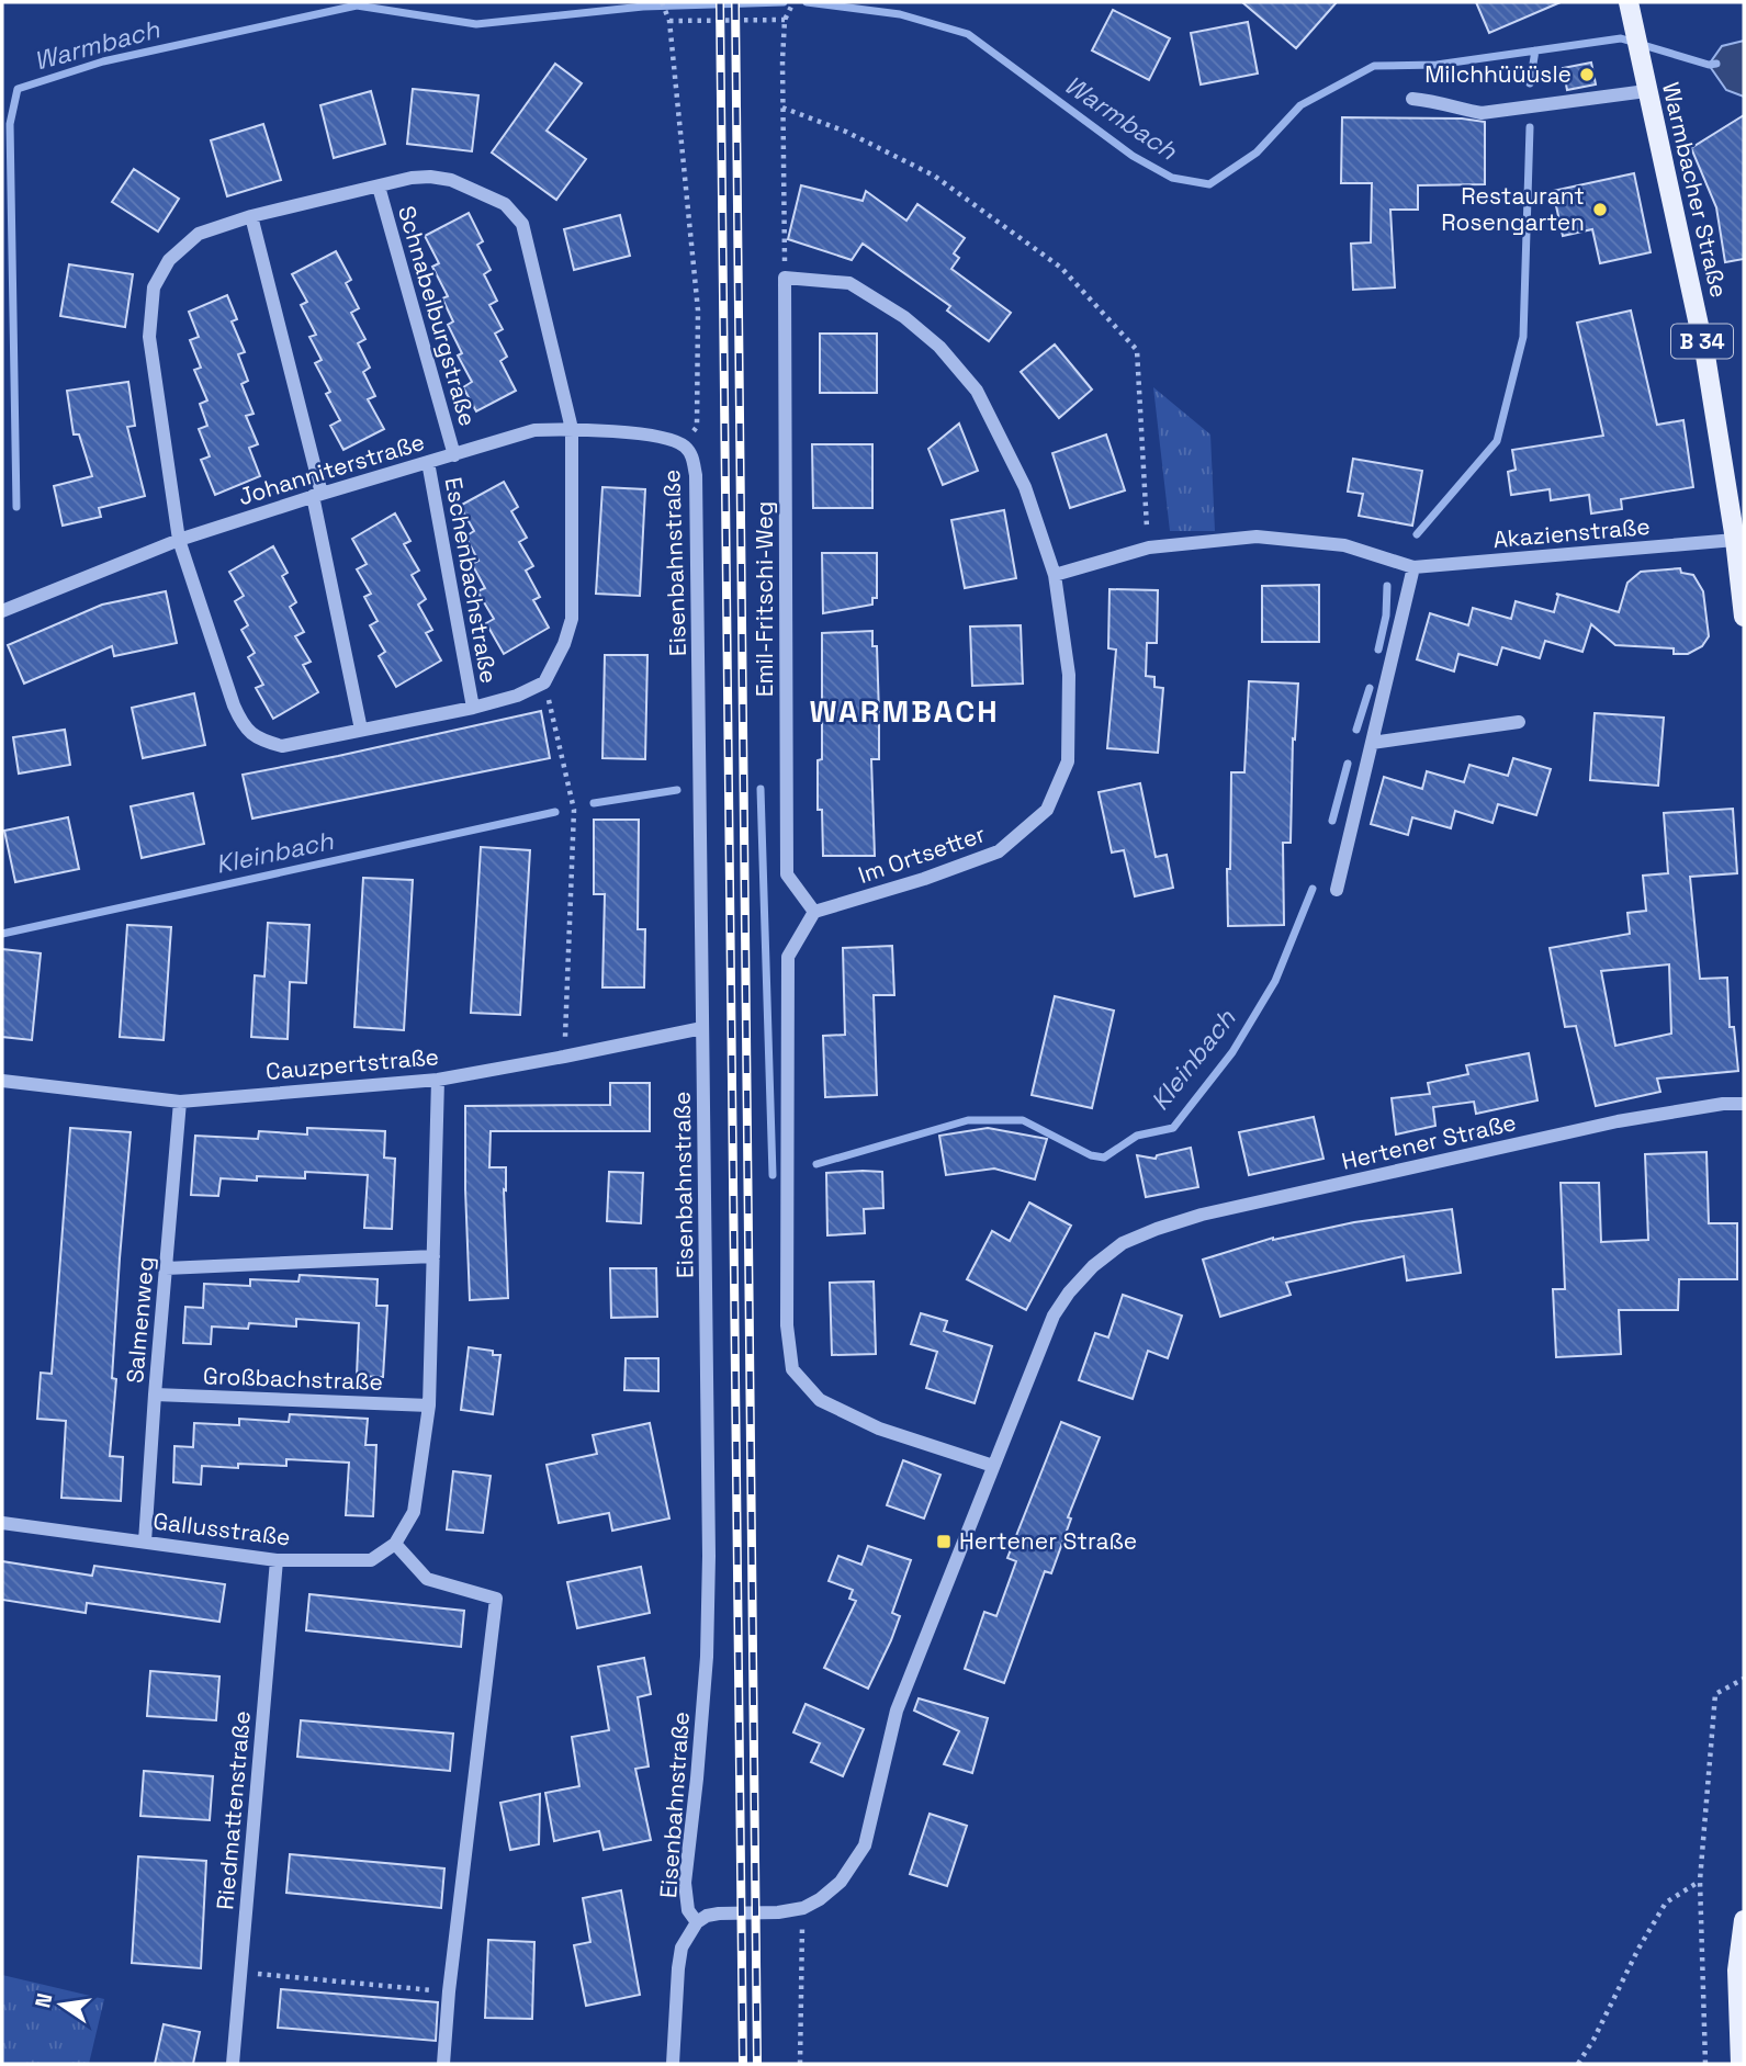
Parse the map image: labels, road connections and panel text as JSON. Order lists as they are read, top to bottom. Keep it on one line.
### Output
{"streets":{"main road":["Warmbacher Straße","B 34"],"street":["Schnabelburgstraße","Johanniterstraße","Akazienstraße","Eisenbahnstraße","Eschenbachstraße","Emil-Fritschi-Weg","Im Ortsetter","Cauzpertstraße","Hertener Straße","Salmenweg","Großbachstraße","Gallusstraße","Riedmattenstraße"]},"crossings":[["Warmbacher Straße","Akazienstraße"],["Schnabelburgstraße","Johanniterstraße"],["Schnabelburgstraße","Eschenbachstraße"],["Johanniterstraße","Eisenbahnstraße"],["Johanniterstraße","Eschenbachstraße"],["Akazienstraße","Im Ortsetter"],["Eisenbahnstraße","Cauzpertstraße"],["Eisenbahnstraße","Hertener Straße"],["Emil-Fritschi-Weg","Im Ortsetter"],["Cauzpertstraße","Salmenweg"],["Salmenweg","Großbachstraße"],["Salmenweg","Gallusstraße"],["Gallusstraße","Riedmattenstraße"]],"districts":["WARMBACH"],"water":["Warmbach","Kleinbach"],"places":{"other":["Milchhüüüsle","Restaurant Rosengarten"],"transit":["Hertener Straße"]},"north":"left"}
